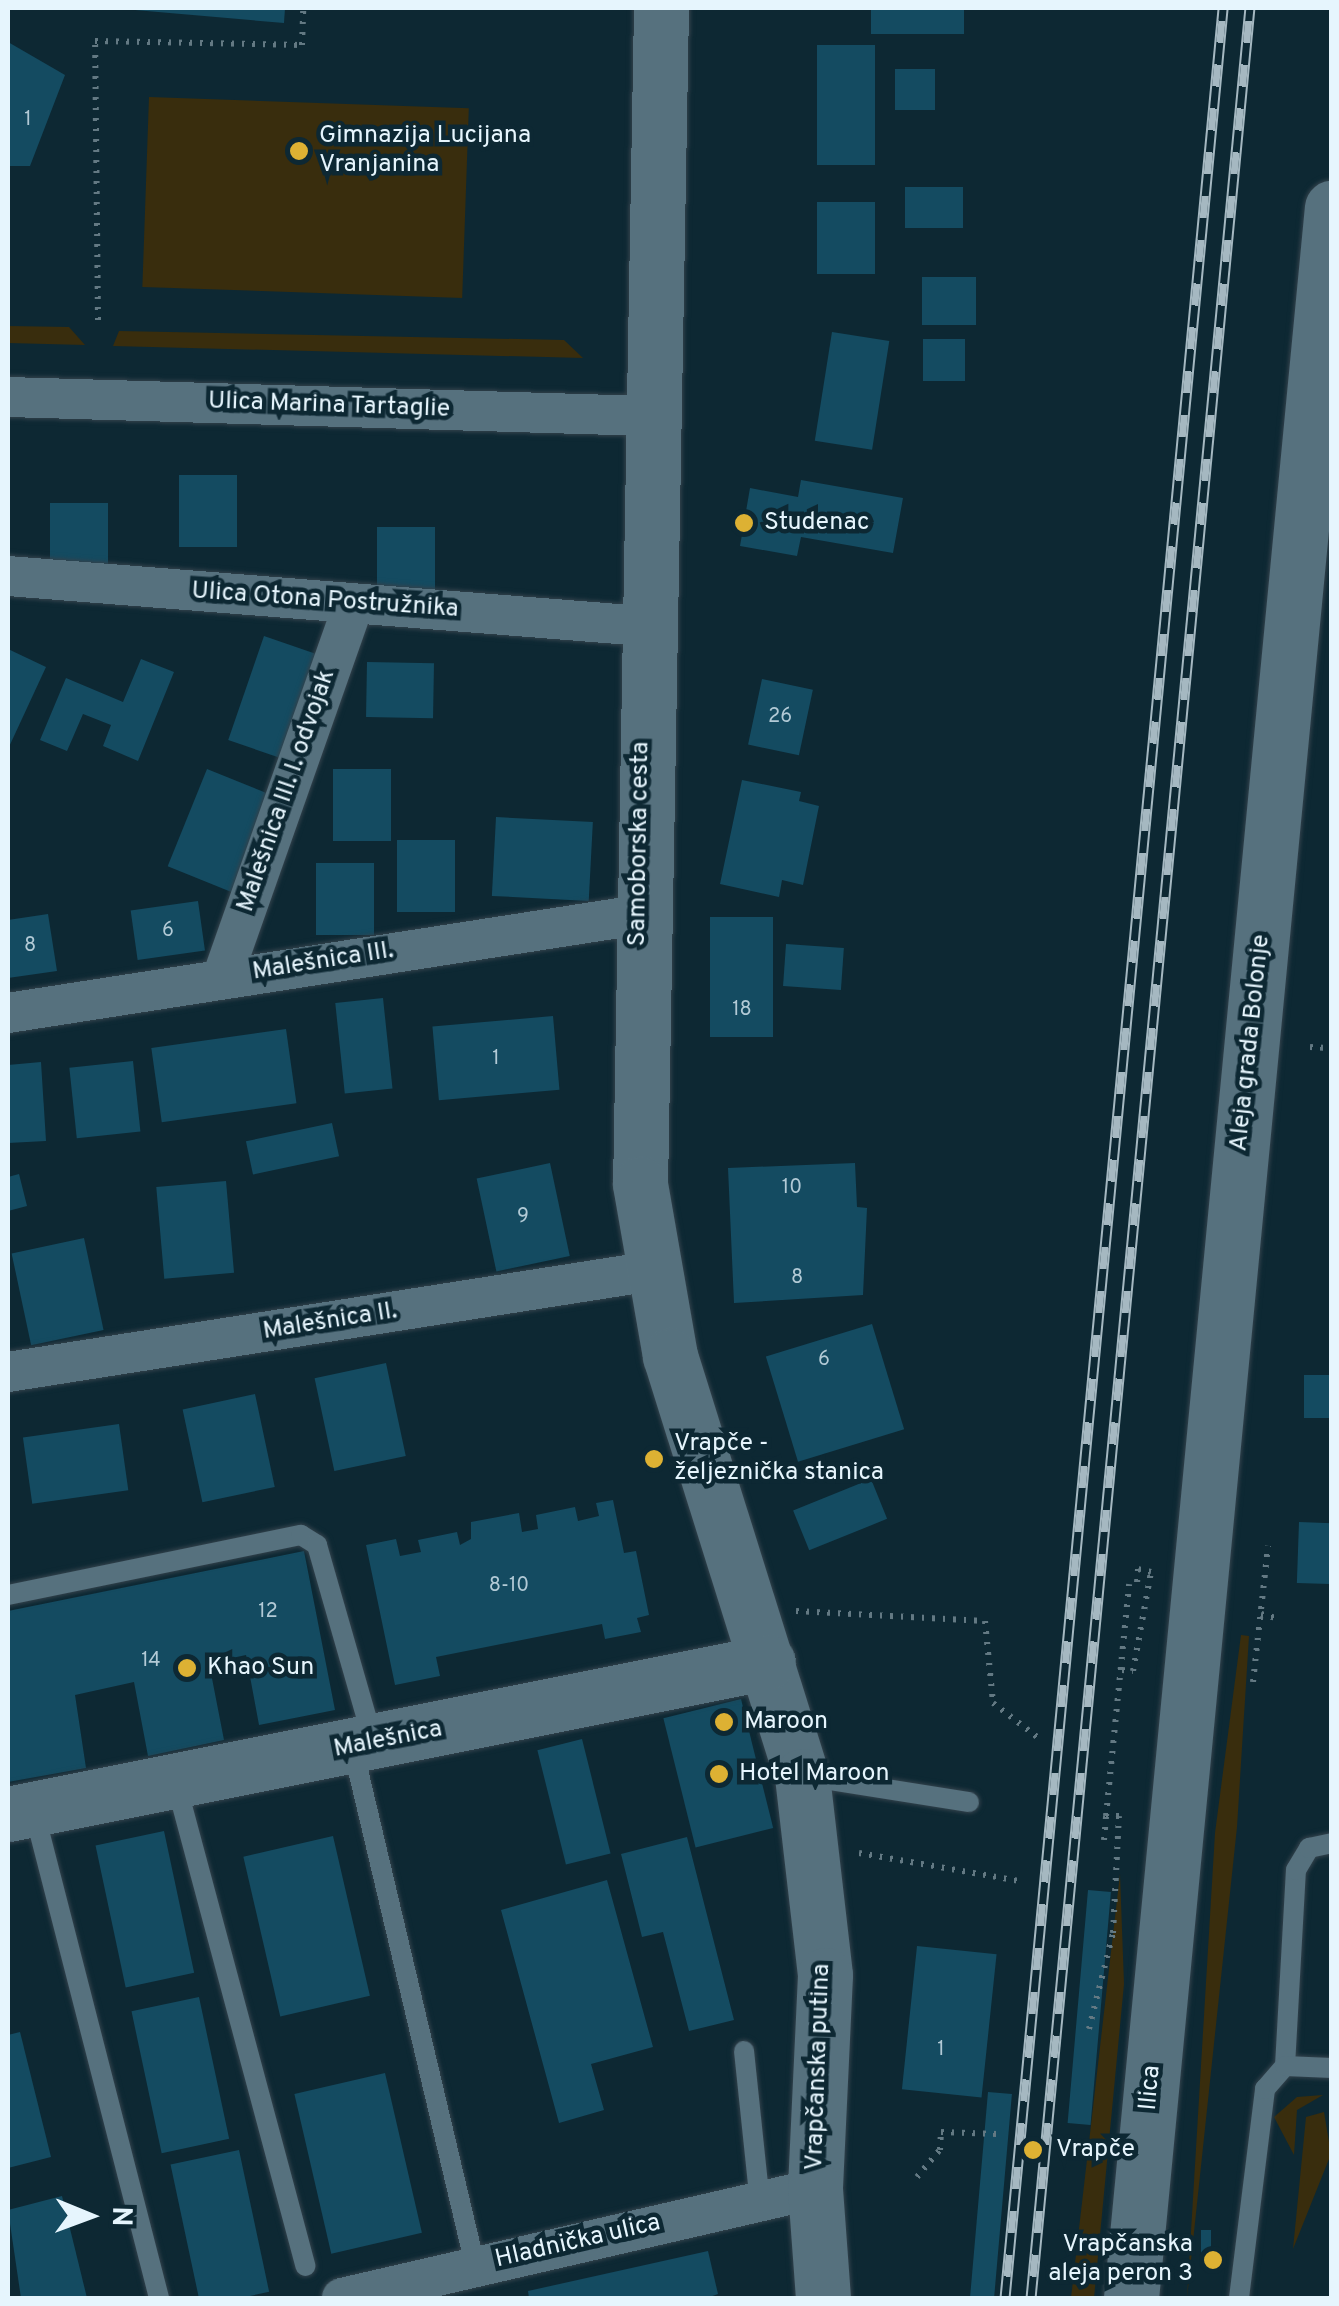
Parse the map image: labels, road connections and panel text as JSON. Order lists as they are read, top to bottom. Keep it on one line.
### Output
{"streets":{"street":["Ulica Marina Tartaglie","Ulica Otona Postružnika","Malešnica III. I. odvojak","Samoborska cesta","Malešnica III.","Aleja grada Bolonje","Malešnica II.","Malešnica","Vrapčanska putina","Ilica","Hladnička ulica"]},"crossings":[["Ulica Marina Tartaglie","Samoborska cesta"],["Ulica Otona Postružnika","Malešnica III. I. odvojak"],["Ulica Otona Postružnika","Samoborska cesta"],["Malešnica III. I. odvojak","Malešnica III."],["Samoborska cesta","Malešnica III."],["Samoborska cesta","Malešnica II."],["Samoborska cesta","Malešnica"],["Samoborska cesta","Vrapčanska putina"],["Aleja grada Bolonje","Ilica"],["Malešnica","Vrapčanska putina"],["Vrapčanska putina","Hladnička ulica"]],"places":["Gimnazija Lucijana Vranjanina","Studenac","Vrapče - željeznička stanica","Khao Sun","Maroon","Hotel Maroon","Vrapče","Vrapčanska aleja peron 3"],"house_numbers":["1","26","6","8","18","1","10","9","8","6","8-10","12","14","1"],"north":"right"}
